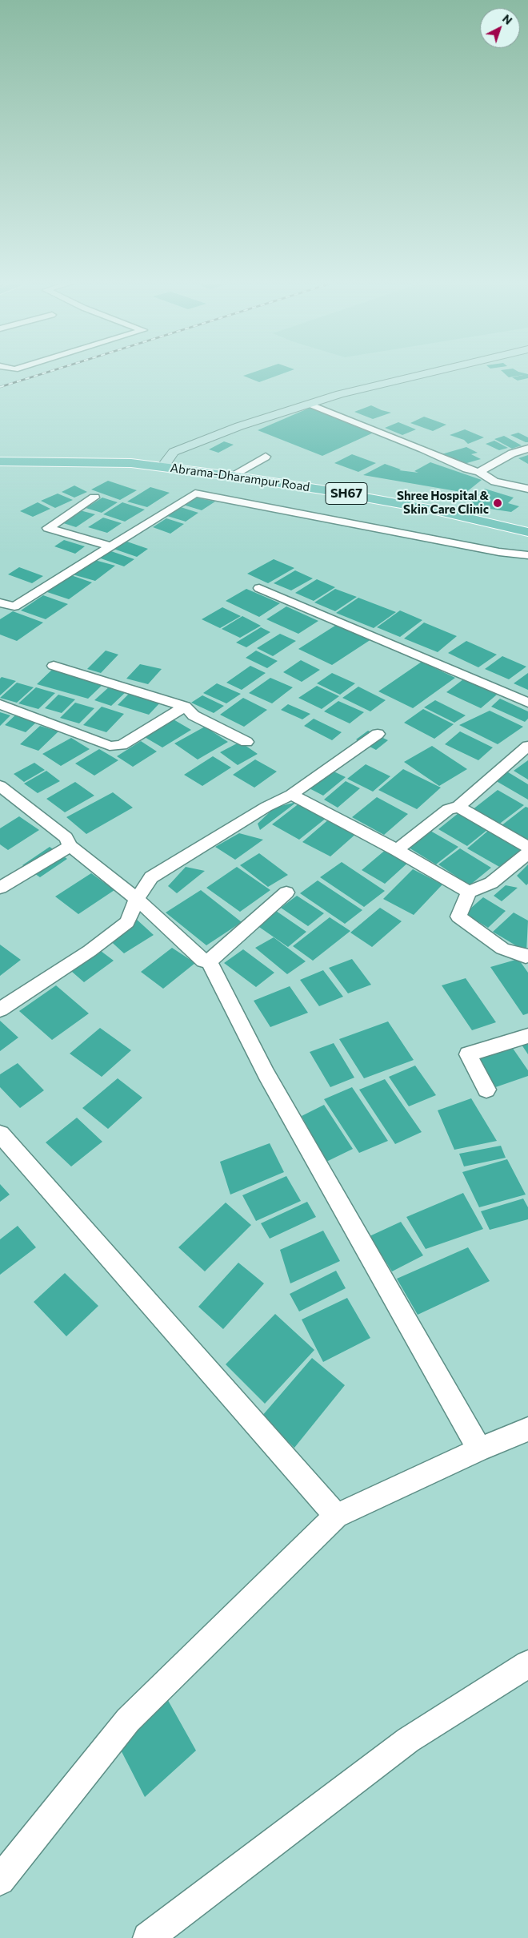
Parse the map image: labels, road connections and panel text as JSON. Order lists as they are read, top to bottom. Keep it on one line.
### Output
{"streets":{"main road":["Abrama-Dharampur Road","SH67"]},"crossings":[["Abrama-Dharampur Road","SH67"]],"places":["Shree Hospital & Skin Care Clinic"],"north":"top right"}
